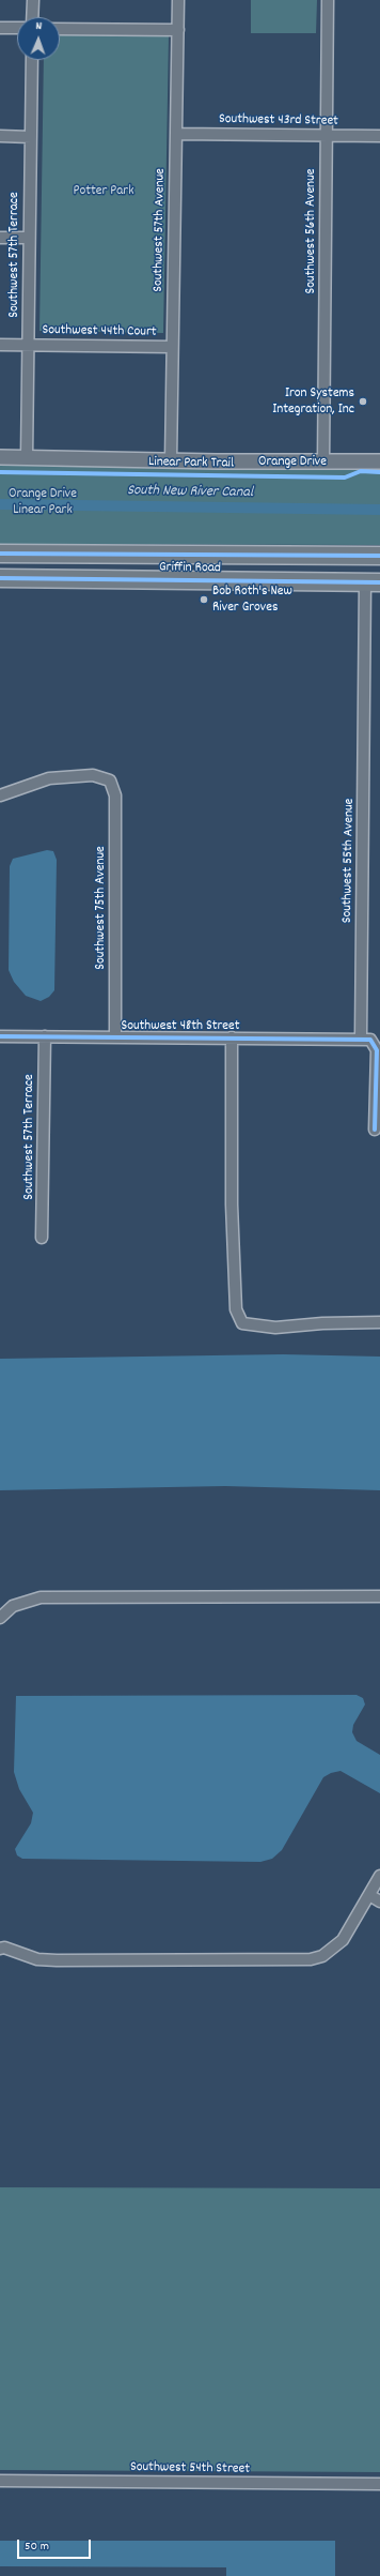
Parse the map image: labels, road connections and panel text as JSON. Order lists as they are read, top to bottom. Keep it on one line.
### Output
{"streets":{"main road":["Griffin Road"],"street":["Southwest 43rd Street","Southwest 57th Avenue","Southwest 56th Avenue","Southwest 57th Terrace","Southwest 44th Court","Orange Drive","Southwest 55th Avenue","Southwest 75th Avenue","Southwest 48th Street","Southwest 54th Street"],"cycle path":["Linear Park Trail"]},"crossings":[["Southwest 43rd Street","Southwest 57th Avenue"],["Southwest 43rd Street","Southwest 56th Avenue"],["Southwest 57th Avenue","Southwest 44th Court"],["Southwest 57th Avenue","Orange Drive"],["Southwest 56th Avenue","Orange Drive"],["Southwest 57th Terrace","Southwest 44th Court"],["Southwest 57th Terrace","Orange Drive"],["Southwest 57th Terrace","Southwest 48th Street"],["Griffin Road","Southwest 55th Avenue"],["Southwest 55th Avenue","Southwest 48th Street"],["Southwest 75th Avenue","Southwest 48th Street"]],"water":["South New River Canal"],"parks":["Potter Park","Orange Drive Linear Park"],"places":["Iron Systems Integration, Inc","Bob Roth's New River Groves"],"scale_bar":"50 m","north":"top"}
